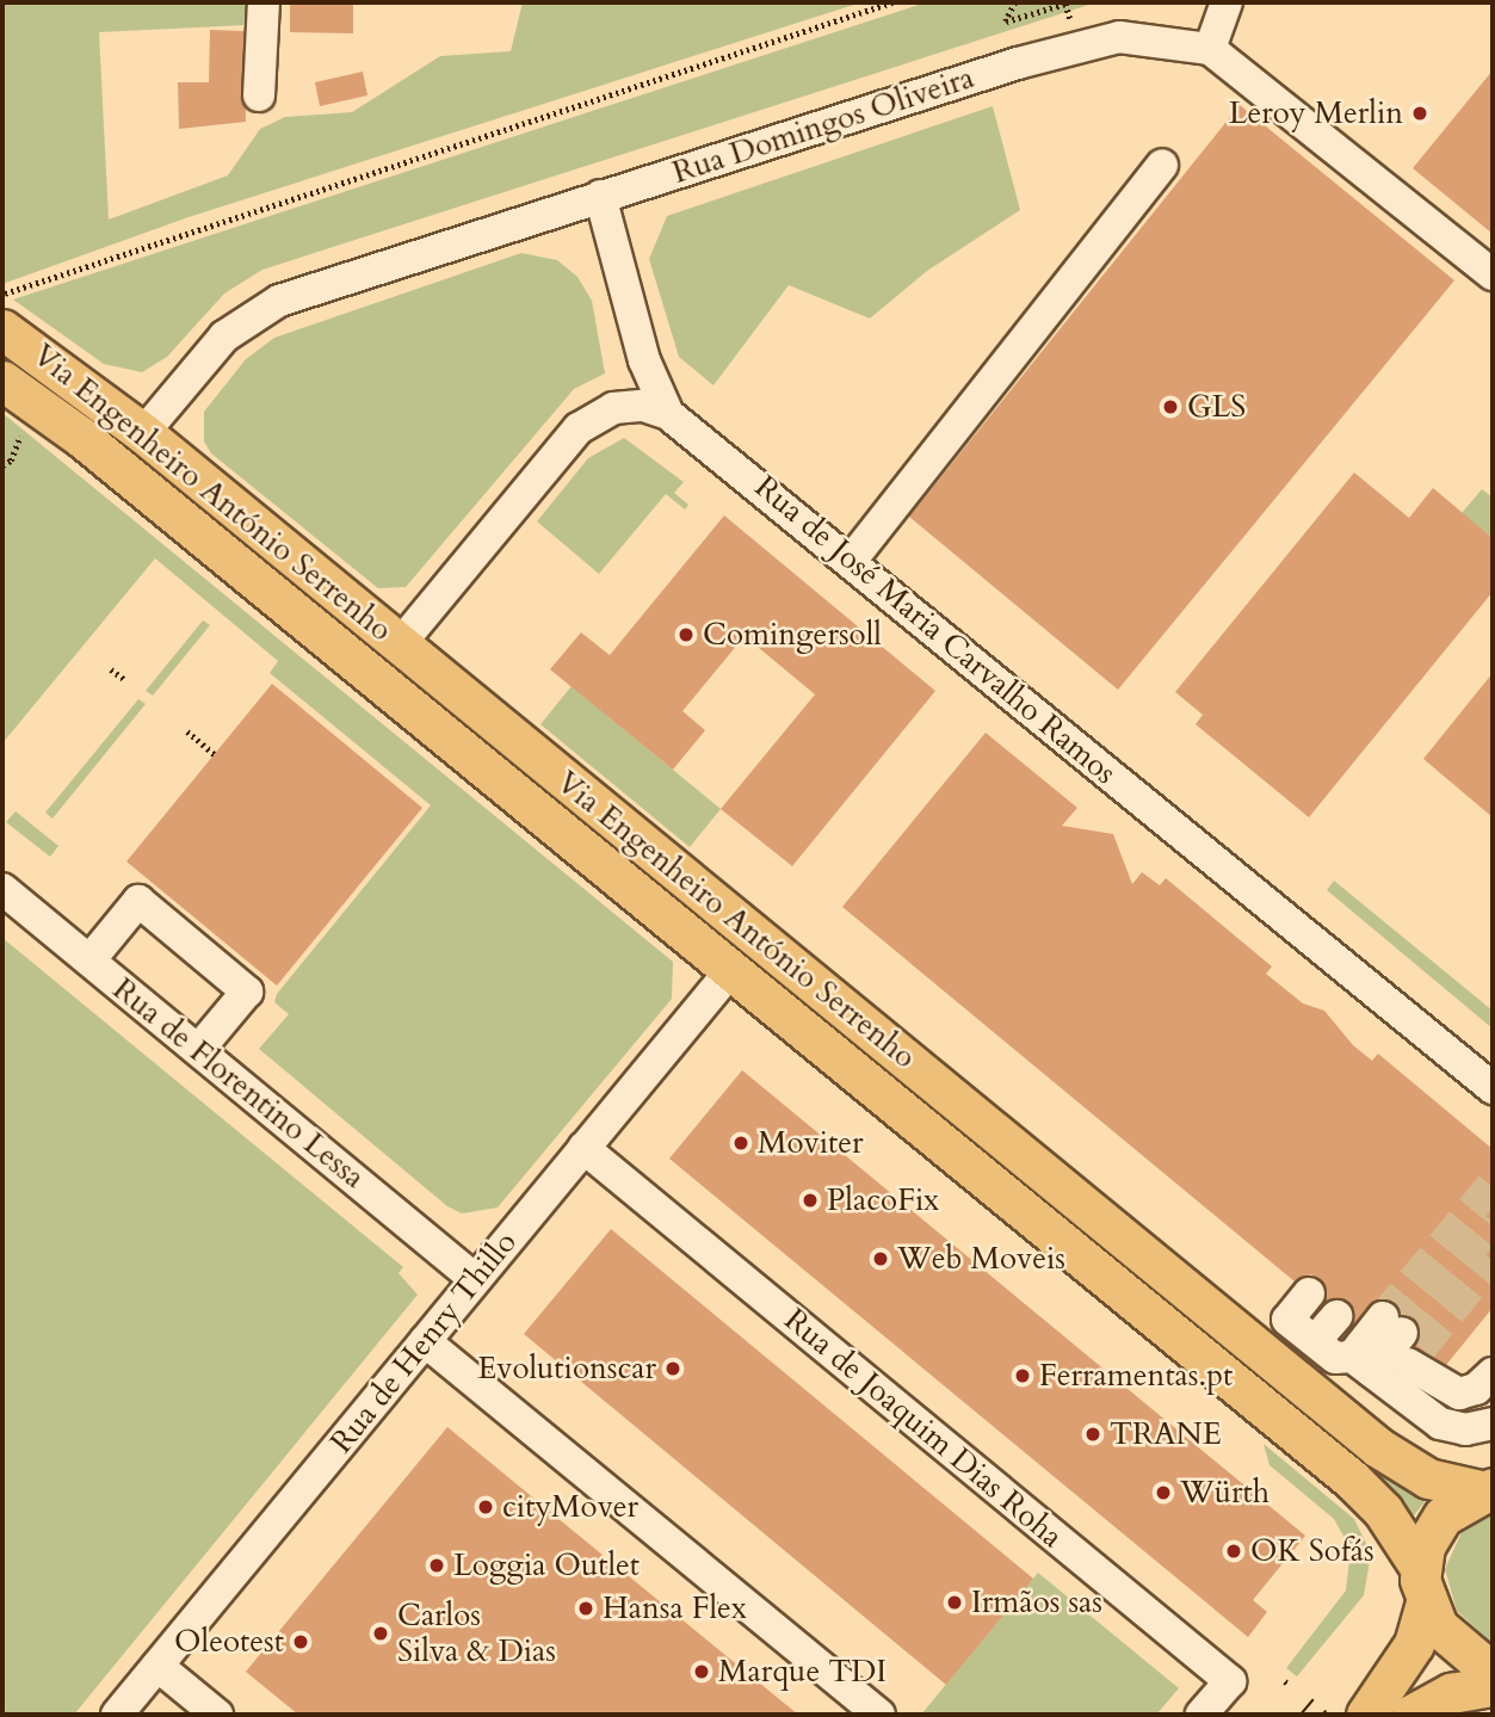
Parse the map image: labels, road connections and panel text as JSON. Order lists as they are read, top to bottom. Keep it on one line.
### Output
{"streets":{"main road":["Via Engenheiro António Serrenho"],"street":["Rua Domingos Oliveira","Rua de José Maria Carvalho Ramos","Rua de Florentino Lessa","Rua de Henry Thillo","Rua de Joaquim Dias Roha"]},"crossings":[["Rua Domingos Oliveira","Via Engenheiro António Serrenho"],["Via Engenheiro António Serrenho","Rua de José Maria Carvalho Ramos"],["Via Engenheiro António Serrenho","Rua de Henry Thillo"],["Rua de Florentino Lessa","Rua de Henry Thillo"],["Rua de Henry Thillo","Rua de Joaquim Dias Roha"]],"places":["Leroy Merlin","GLS","Comingersoll","Moviter","PlacoFix","Web Moveis","Evolutionscar","Ferramentas.pt","TRANE","Würth","cityMover","OK Sofás","Loggia Outlet","Irmãos sas","Hansa Flex","Carlos Silva & Dias","Oleotest","Marque TDI"]}
